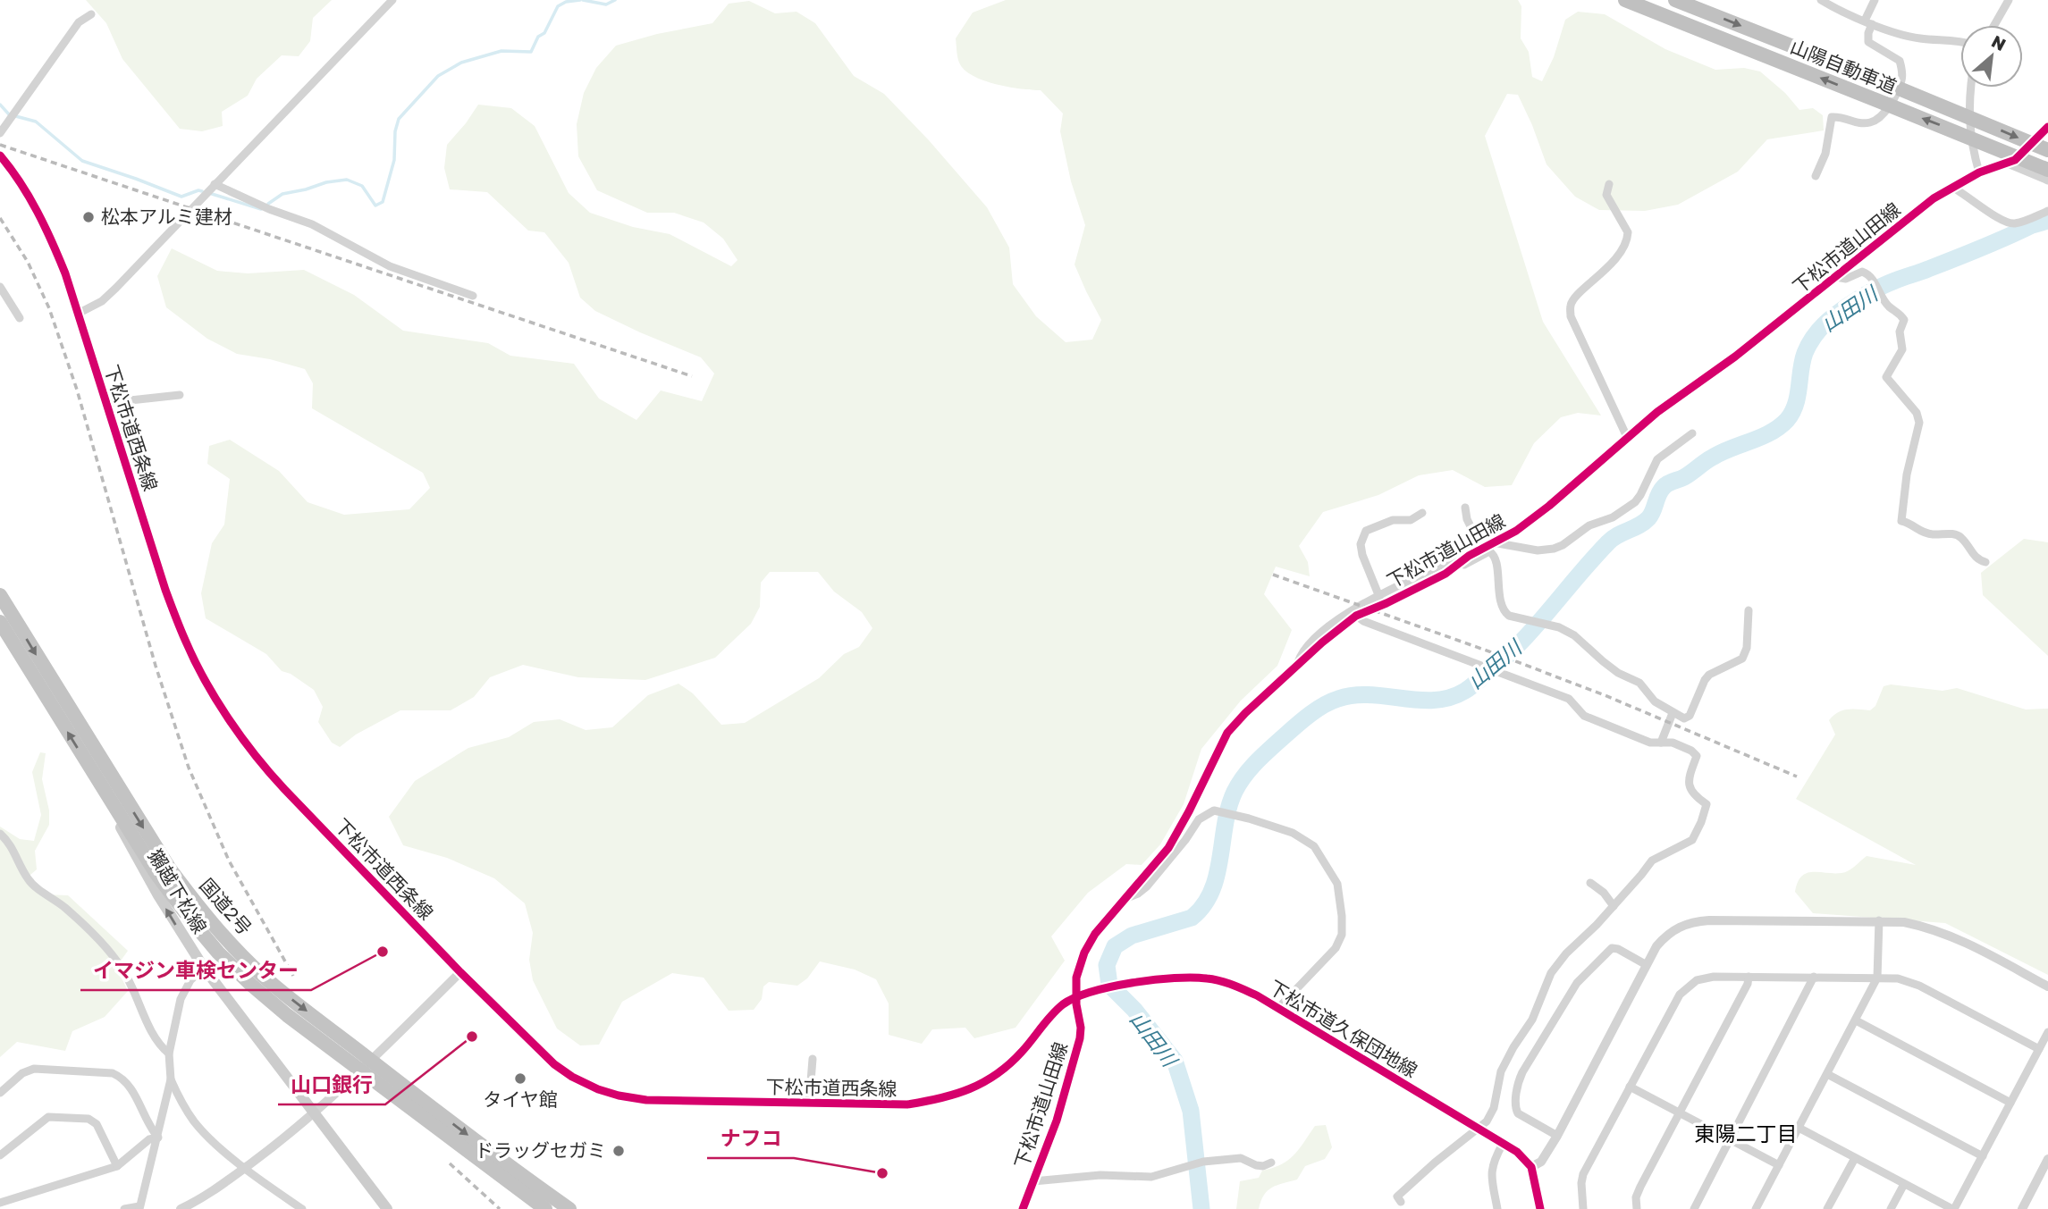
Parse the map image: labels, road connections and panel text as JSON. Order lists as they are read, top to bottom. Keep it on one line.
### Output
{"streets":{"highway":["山陽自動車道","国道2号"],"main road":["獺越下松線"],"street":["下松市道山田線","下松市道西条線","下松市道久保団地線"]},"crossings":[["下松市道山田線","下松市道西条線"],["下松市道山田線","下松市道久保団地線"],["下松市道西条線","下松市道久保団地線"],["獺越下松線","国道2号"]],"one_way":["獺越下松線"],"districts":["東陽二丁目"],"water":["山田川"],"places":["松本アルミ建材","イマジン車検センター","山口銀行","タイヤ館","ドラッグセガミ","ナフコ"],"north":"top right"}
